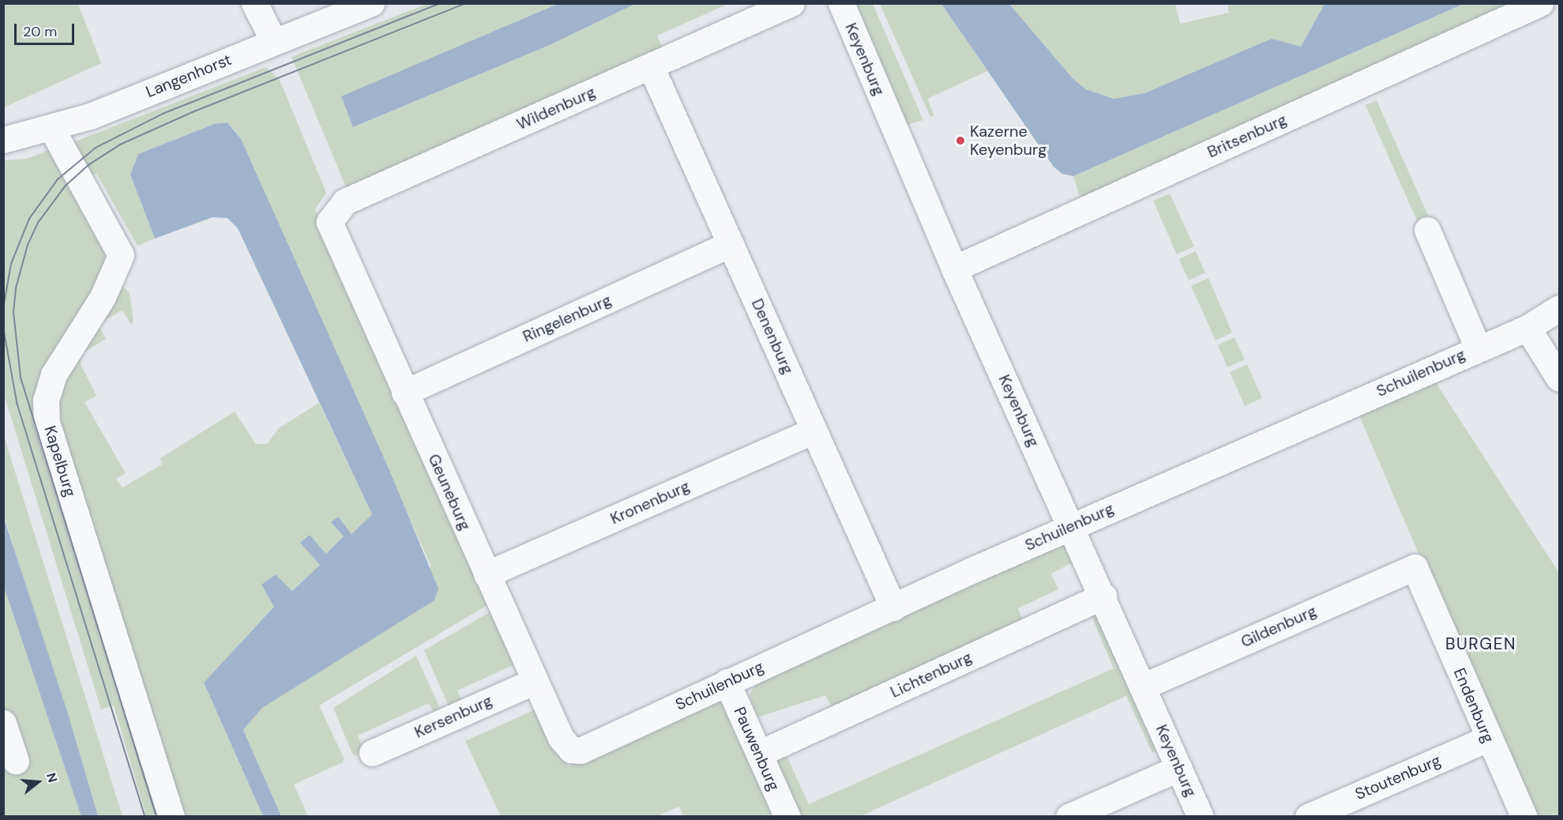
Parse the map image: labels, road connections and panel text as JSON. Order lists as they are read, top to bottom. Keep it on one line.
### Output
{"streets":{"street":["Keyenburg","Langenhorst","Wildenburg","Britsenburg","Ringelenburg","Denenburg","Schuilenburg","Kapelburg","Geuneburg","Kronenburg","Gildenburg","Lichtenburg","Endenburg","Kersenburg","Pauwenburg","Stoutenburg"]},"crossings":[["Keyenburg","Britsenburg"],["Keyenburg","Schuilenburg"],["Keyenburg","Gildenburg"],["Keyenburg","Lichtenburg"],["Langenhorst","Kapelburg"],["Wildenburg","Denenburg"],["Wildenburg","Geuneburg"],["Ringelenburg","Denenburg"],["Ringelenburg","Geuneburg"],["Denenburg","Schuilenburg"],["Denenburg","Kronenburg"],["Schuilenburg","Geuneburg"],["Schuilenburg","Pauwenburg"],["Geuneburg","Kronenburg"],["Geuneburg","Kersenburg"],["Gildenburg","Endenburg"],["Lichtenburg","Pauwenburg"],["Endenburg","Stoutenburg"]],"districts":["BURGEN"],"places":["Kazerne Keyenburg"],"scale_bar":"20 m","north":"right"}
